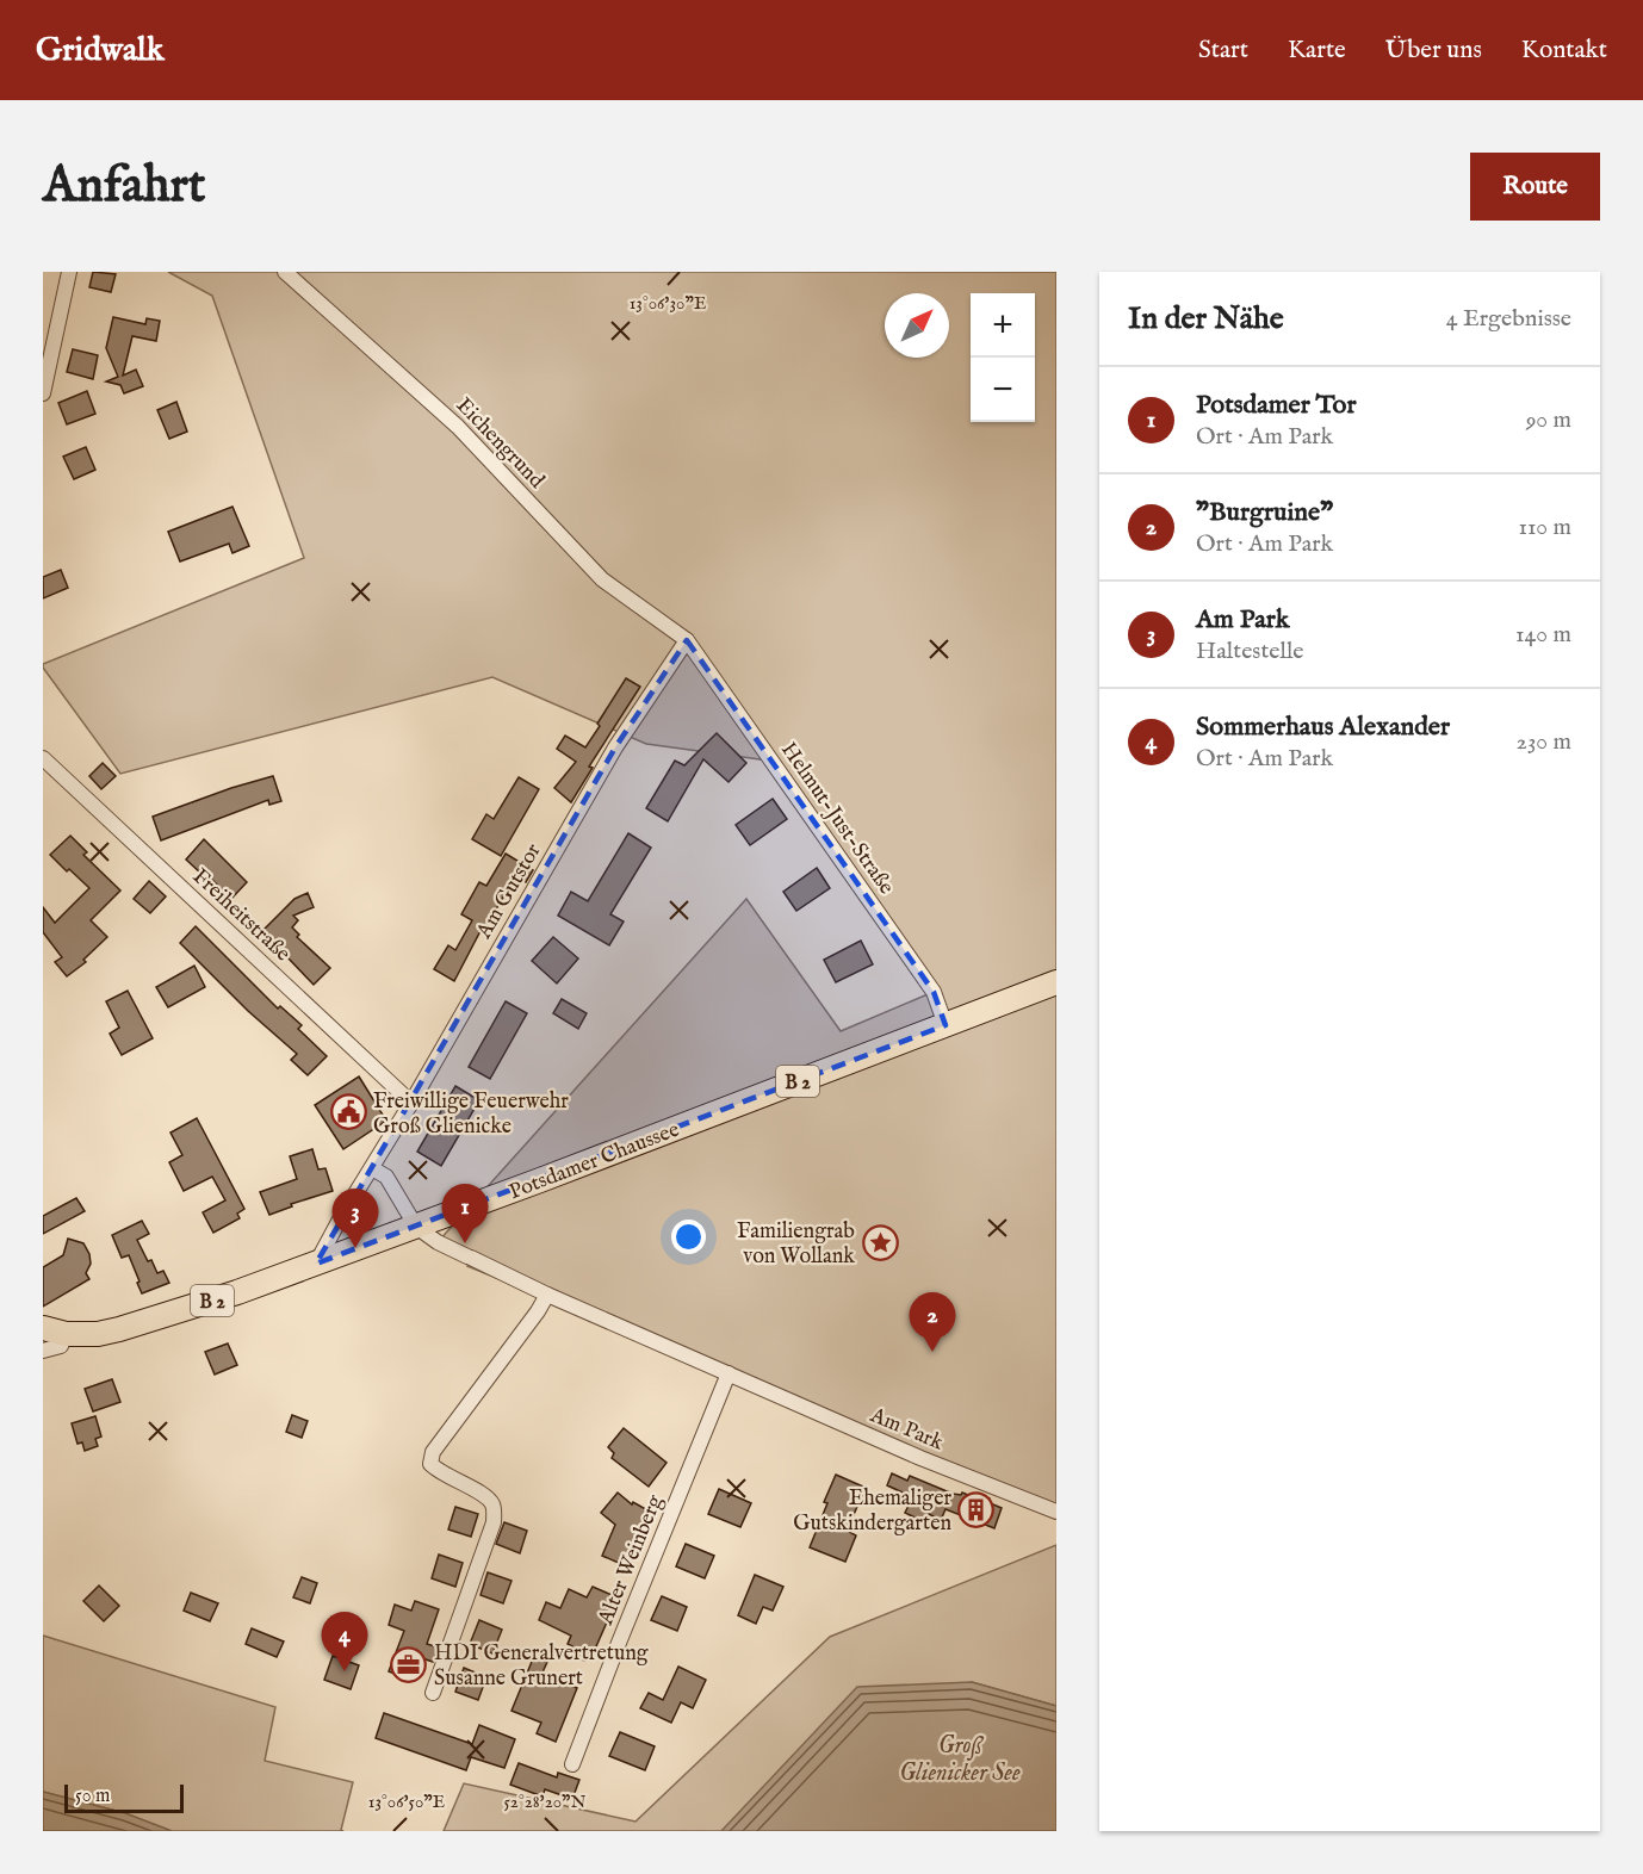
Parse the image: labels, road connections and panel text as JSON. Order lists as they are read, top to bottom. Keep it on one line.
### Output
{"streets":{"main road":["B 2","Potsdamer Chaussee"],"street":["Eichengrund","Helmut-Just-Straße","Am Gutstor","Freiheitstraße","Am Park","Alter Weinberg"]},"crossings":[["Eichengrund","Helmut-Just-Straße"],["Eichengrund","Am Gutstor"],["Helmut-Just-Straße","Am Gutstor"],["Helmut-Just-Straße","Potsdamer Chaussee"],["Am Gutstor","Freiheitstraße"],["Am Gutstor","Potsdamer Chaussee"],["Potsdamer Chaussee","Am Park"],["Am Park","Alter Weinberg"]],"water":["Groß Glienicker See"],"places":{"public building":["Freiwillige Feuerwehr Groß Glienicke"],"place":["Familiengrab von Wollank"],"building":["Ehemaliger Gutskindergarten"],"office":["HDI Generalvertretung Susanne Grunert"]},"scale_bar":"50 m","north":"top right","page":{"header":"Gridwalk","nav":["Start","Karte","Über uns","Kontakt"],"buttons":"Route","title":"Anfahrt","heading":["In der Nähe","4 Ergebnisse"],"map_buttons":["+","−"],"list":[{"mark":"1","name":"Potsdamer Tor","note":"Ort · Am Park","value":"90 m"},{"mark":"2","name":"\"Burgruine\"","note":"Ort · Am Park","value":"110 m"},{"mark":"3","name":"Am Park","note":"Haltestelle","value":"140 m"},{"mark":"4","name":"Sommerhaus Alexander","note":"Ort · Am Park","value":"230 m"}],"pins":["1","3","2","4"],"scale":"50 m"},"coordinates":["13°06'30\"E","13°06'50\"E","52°28'20\"N"]}
